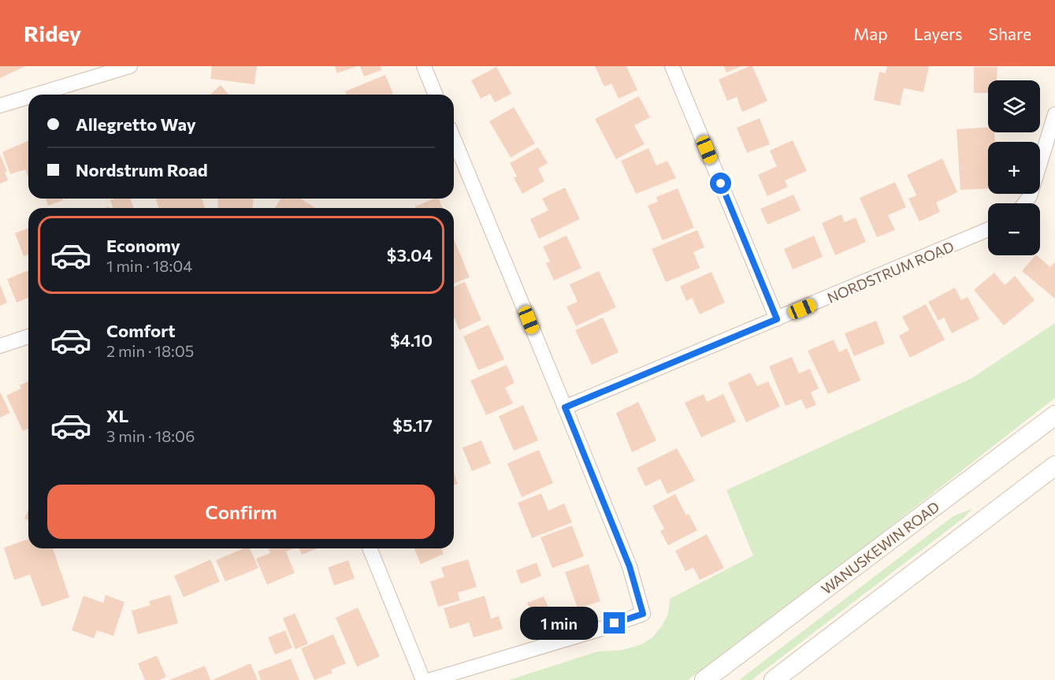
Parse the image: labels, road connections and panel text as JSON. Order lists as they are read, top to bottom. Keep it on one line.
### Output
{"streets":{"main road":["WANUSKEWIN ROAD"],"street":["NORDSTRUM ROAD"]},"page":{"header":"Ridey","nav":["Map","Layers","Share"],"map_buttons":["+","−"],"banner":["Allegretto Way","Nordstrum Road"],"list":[{"name":"Economy","note":"1 min · 18:04","value":"$3.04"},{"name":"Comfort","note":"2 min · 18:05","value":"$4.10"},{"name":"XL","note":"3 min · 18:06","value":"$5.17"}],"buttons":"Confirm","bubble":"1 min"}}
